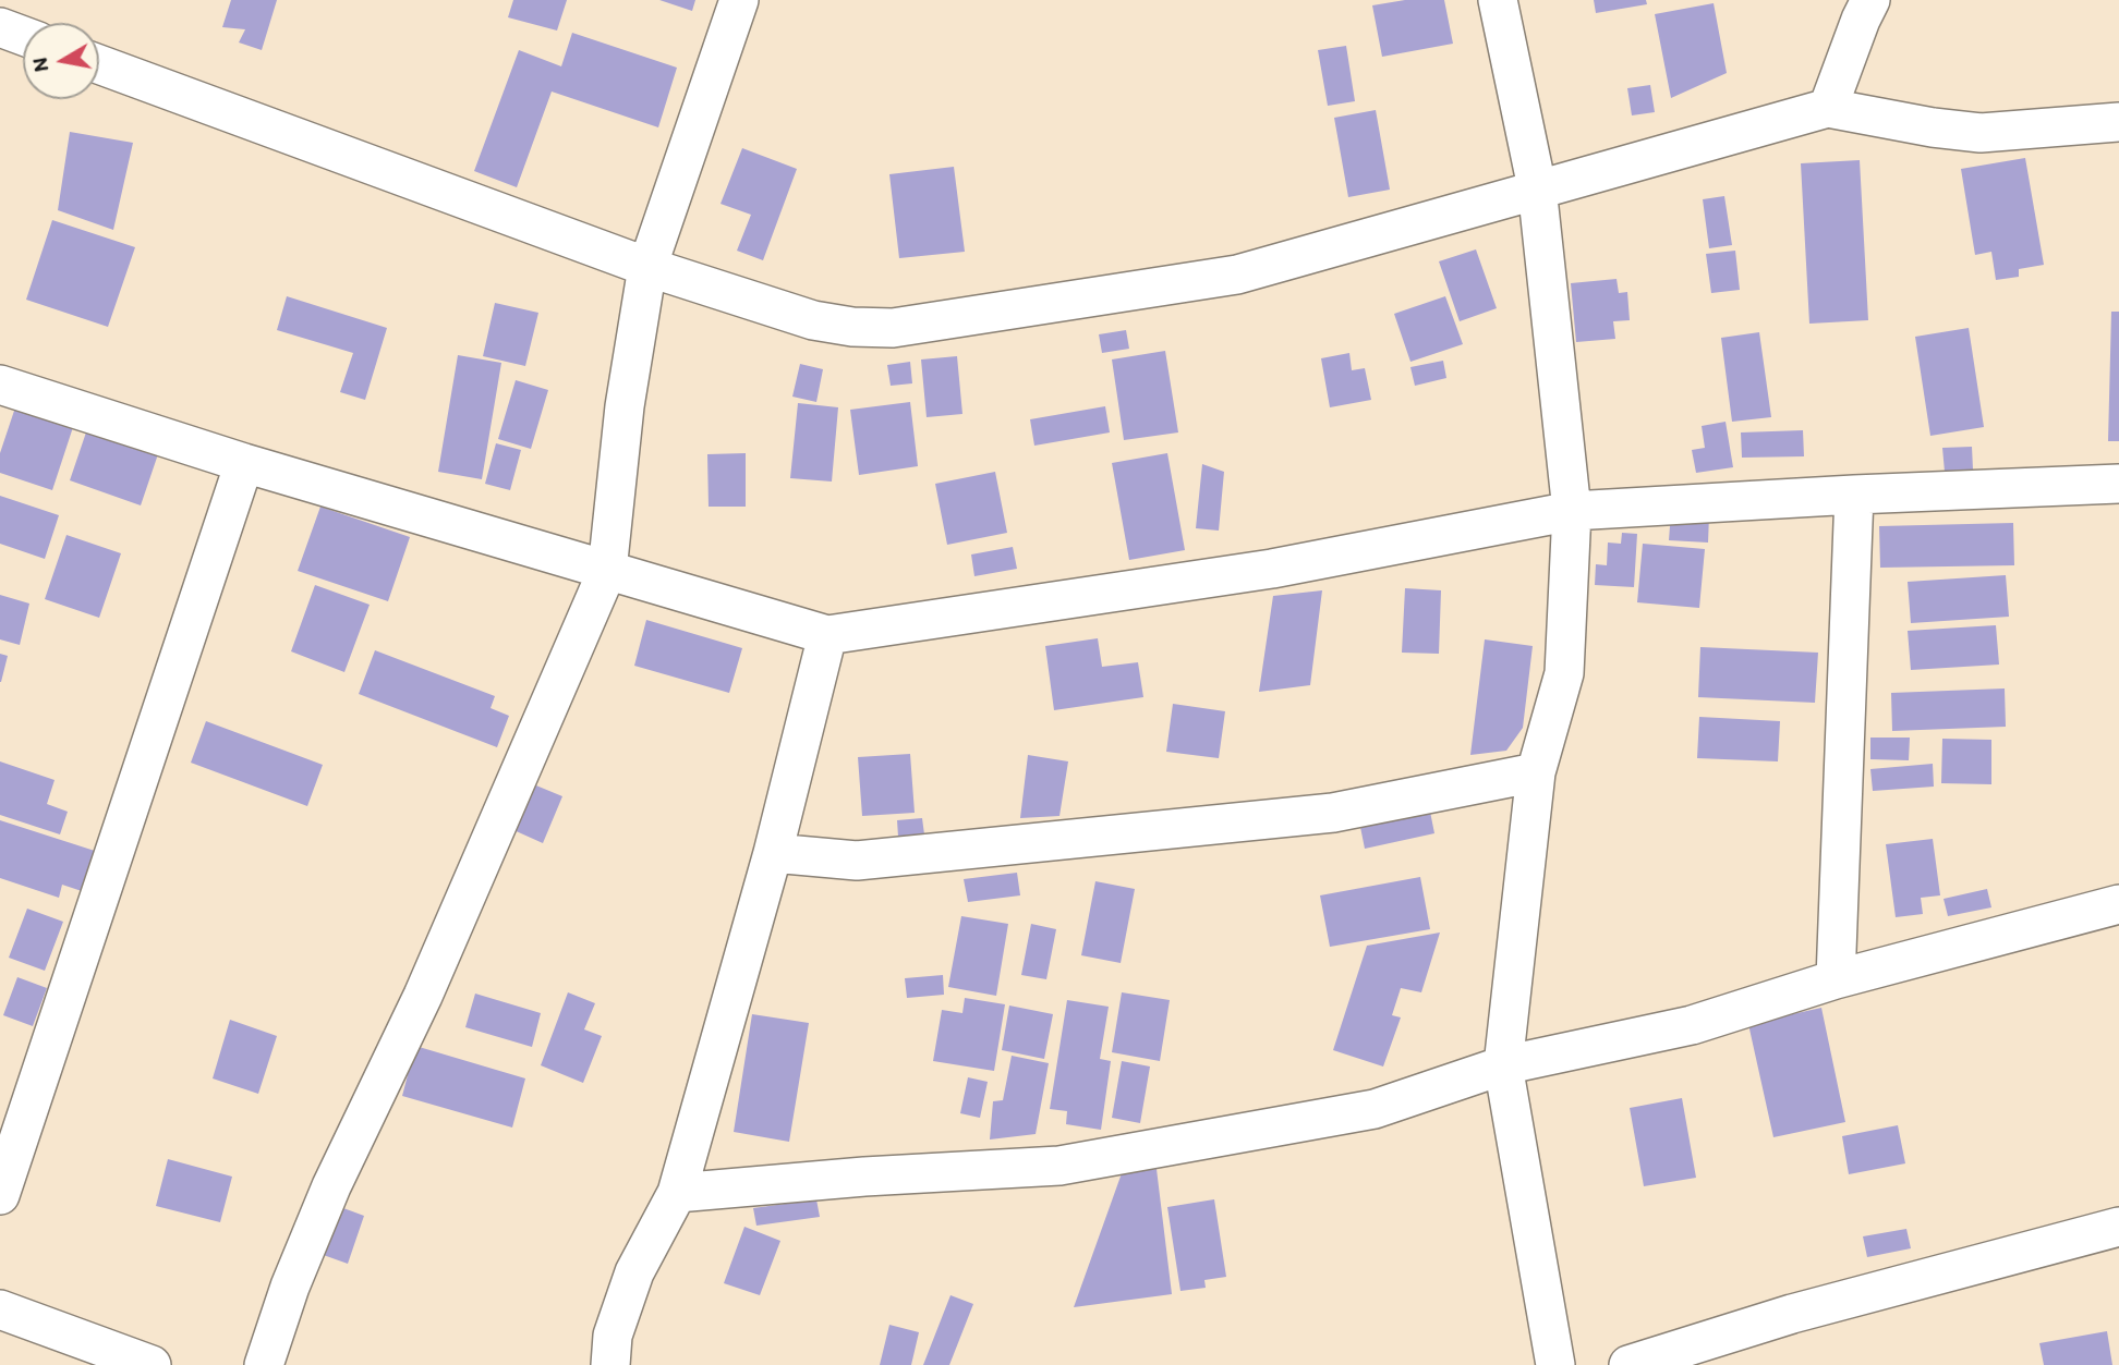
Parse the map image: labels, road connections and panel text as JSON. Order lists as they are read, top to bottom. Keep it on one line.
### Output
{"north":"left"}
